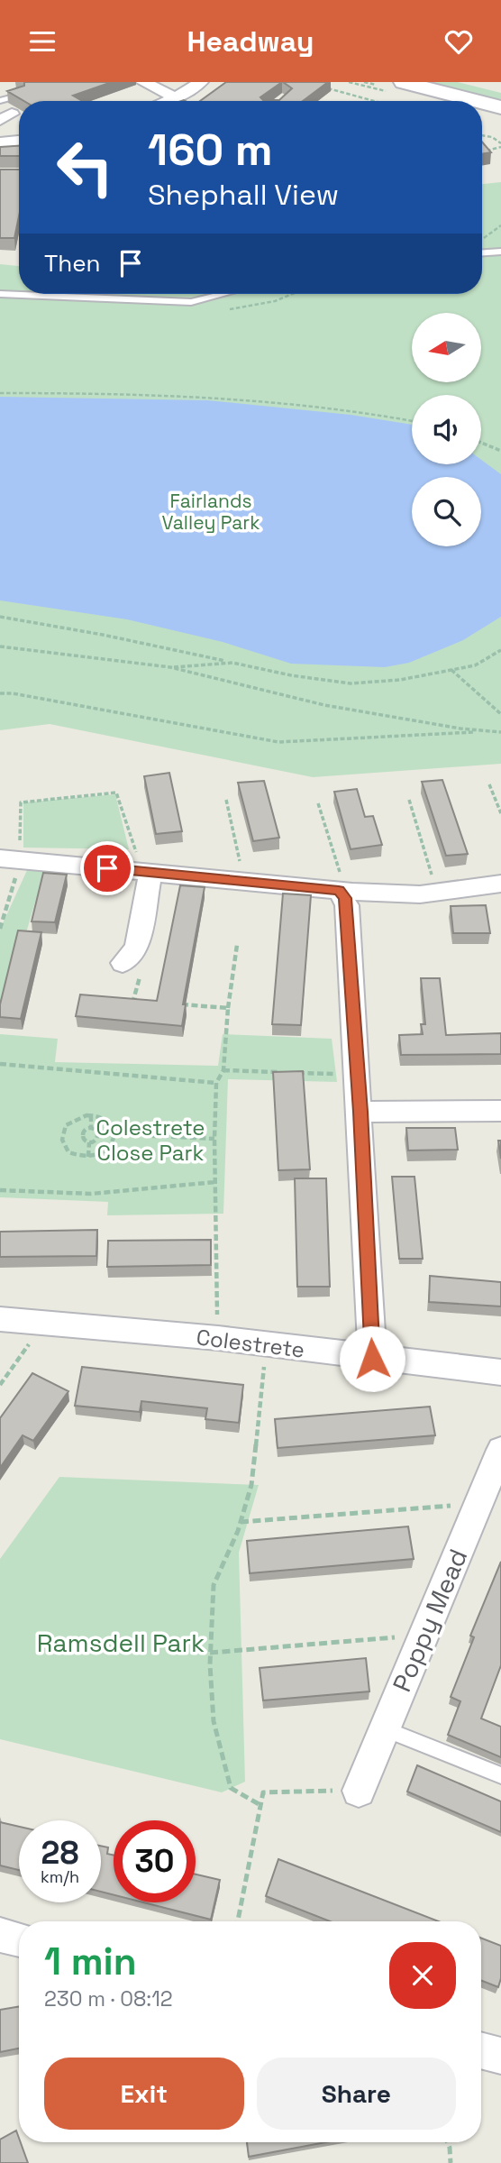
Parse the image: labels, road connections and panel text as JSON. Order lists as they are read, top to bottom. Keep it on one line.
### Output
{"streets":{"street":["Colestrete","Poppy Mead"]},"parks":["Fairlands Valley Park","Colestrete Close Park","Ramsdell Park"],"north":"left","page":{"header":"Headway","turn":["160 m","Shephall View"],"then":"Then","speed":"28 km/h","limit":"30","heading":["1 min","230 m · 08:12"],"buttons":["Exit","Share"]}}
